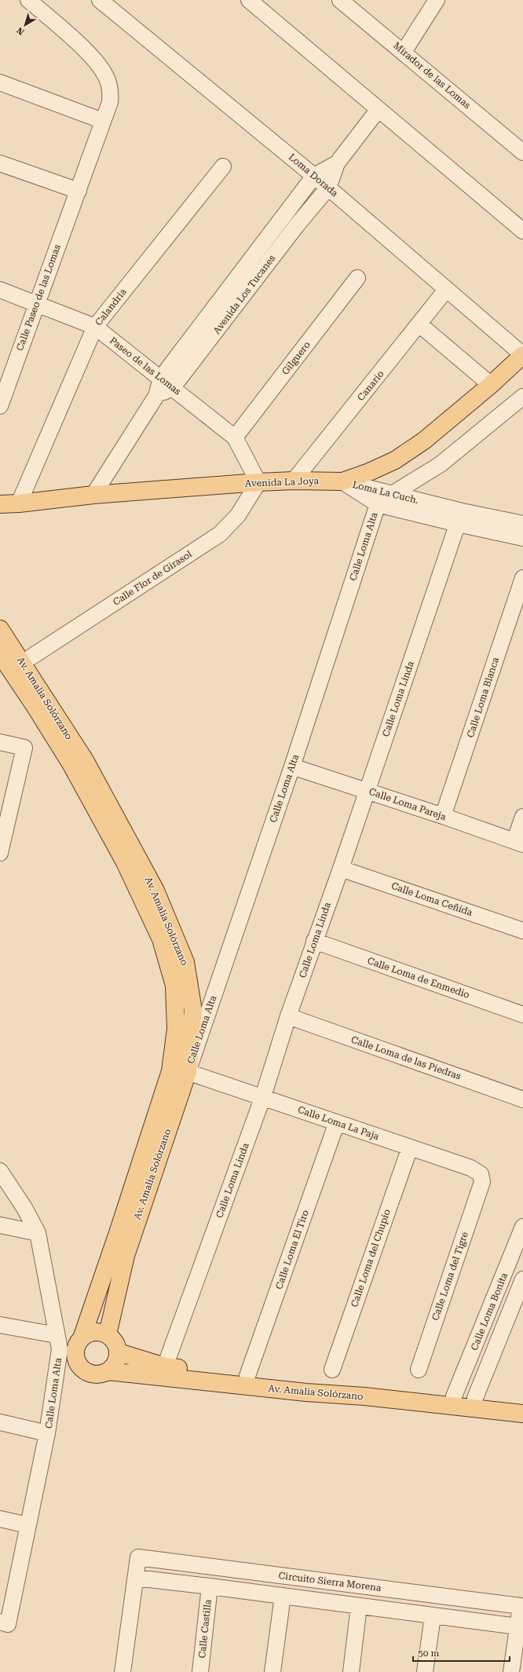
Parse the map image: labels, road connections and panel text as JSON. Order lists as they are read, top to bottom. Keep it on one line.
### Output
{"streets":{"main road":["Avenida La Joya","Av. Amalia Solórzano"],"street":["Mirador de las Lomas","Loma Dorada","Avenida Los Tucanes","Calle Paseo de las Lomas","Calandria","Gilguero","Paseo de las Lomas","Canario","Loma La Cuch.","Calle Loma Alta","Calle Flor de Girasol","Calle Loma Blanca","Calle Loma Linda","Calle Loma Pareja","Calle Loma Ceñida","Calle Loma de Enmedio","Calle Loma de las Piedras","Calle Loma La Paja","Calle Loma El Tiro","Calle Loma del Chupio","Calle Loma del Tigre","Calle Loma Bonita","Circuito Sierra Morena","Calle Castilla"]},"crossings":[["Loma Dorada","Avenida Los Tucanes"],["Loma Dorada","Canario"],["Loma Dorada","Avenida La Joya"],["Avenida Los Tucanes","Paseo de las Lomas"],["Avenida Los Tucanes","Avenida La Joya"],["Calle Paseo de las Lomas","Paseo de las Lomas"],["Calandria","Paseo de las Lomas"],["Calandria","Avenida La Joya"],["Gilguero","Paseo de las Lomas"],["Paseo de las Lomas","Avenida La Joya"],["Paseo de las Lomas","Calle Flor de Girasol"],["Canario","Avenida La Joya"],["Avenida La Joya","Loma La Cuch."],["Avenida La Joya","Calle Flor de Girasol"],["Loma La Cuch.","Calle Loma Alta"],["Loma La Cuch.","Calle Loma Linda"],["Calle Loma Alta","Av. Amalia Solórzano"],["Calle Loma Alta","Calle Loma Pareja"],["Calle Loma Alta","Calle Loma La Paja"],["Calle Loma Blanca","Calle Loma Pareja"],["Av. Amalia Solórzano","Calle Loma Linda"],["Av. Amalia Solórzano","Calle Loma La Paja"],["Av. Amalia Solórzano","Calle Loma El Tiro"],["Av. Amalia Solórzano","Calle Loma Bonita"],["Calle Loma Linda","Calle Loma Pareja"],["Calle Loma Linda","Calle Loma Ceñida"],["Calle Loma Linda","Calle Loma de Enmedio"],["Calle Loma Linda","Calle Loma de las Piedras"],["Calle Loma Linda","Calle Loma La Paja"],["Calle Loma La Paja","Calle Loma El Tiro"],["Calle Loma La Paja","Calle Loma del Chupio"],["Calle Loma La Paja","Calle Loma del Tigre"],["Circuito Sierra Morena","Calle Castilla"]],"scale_bar":"50 m","north":"bottom left"}
